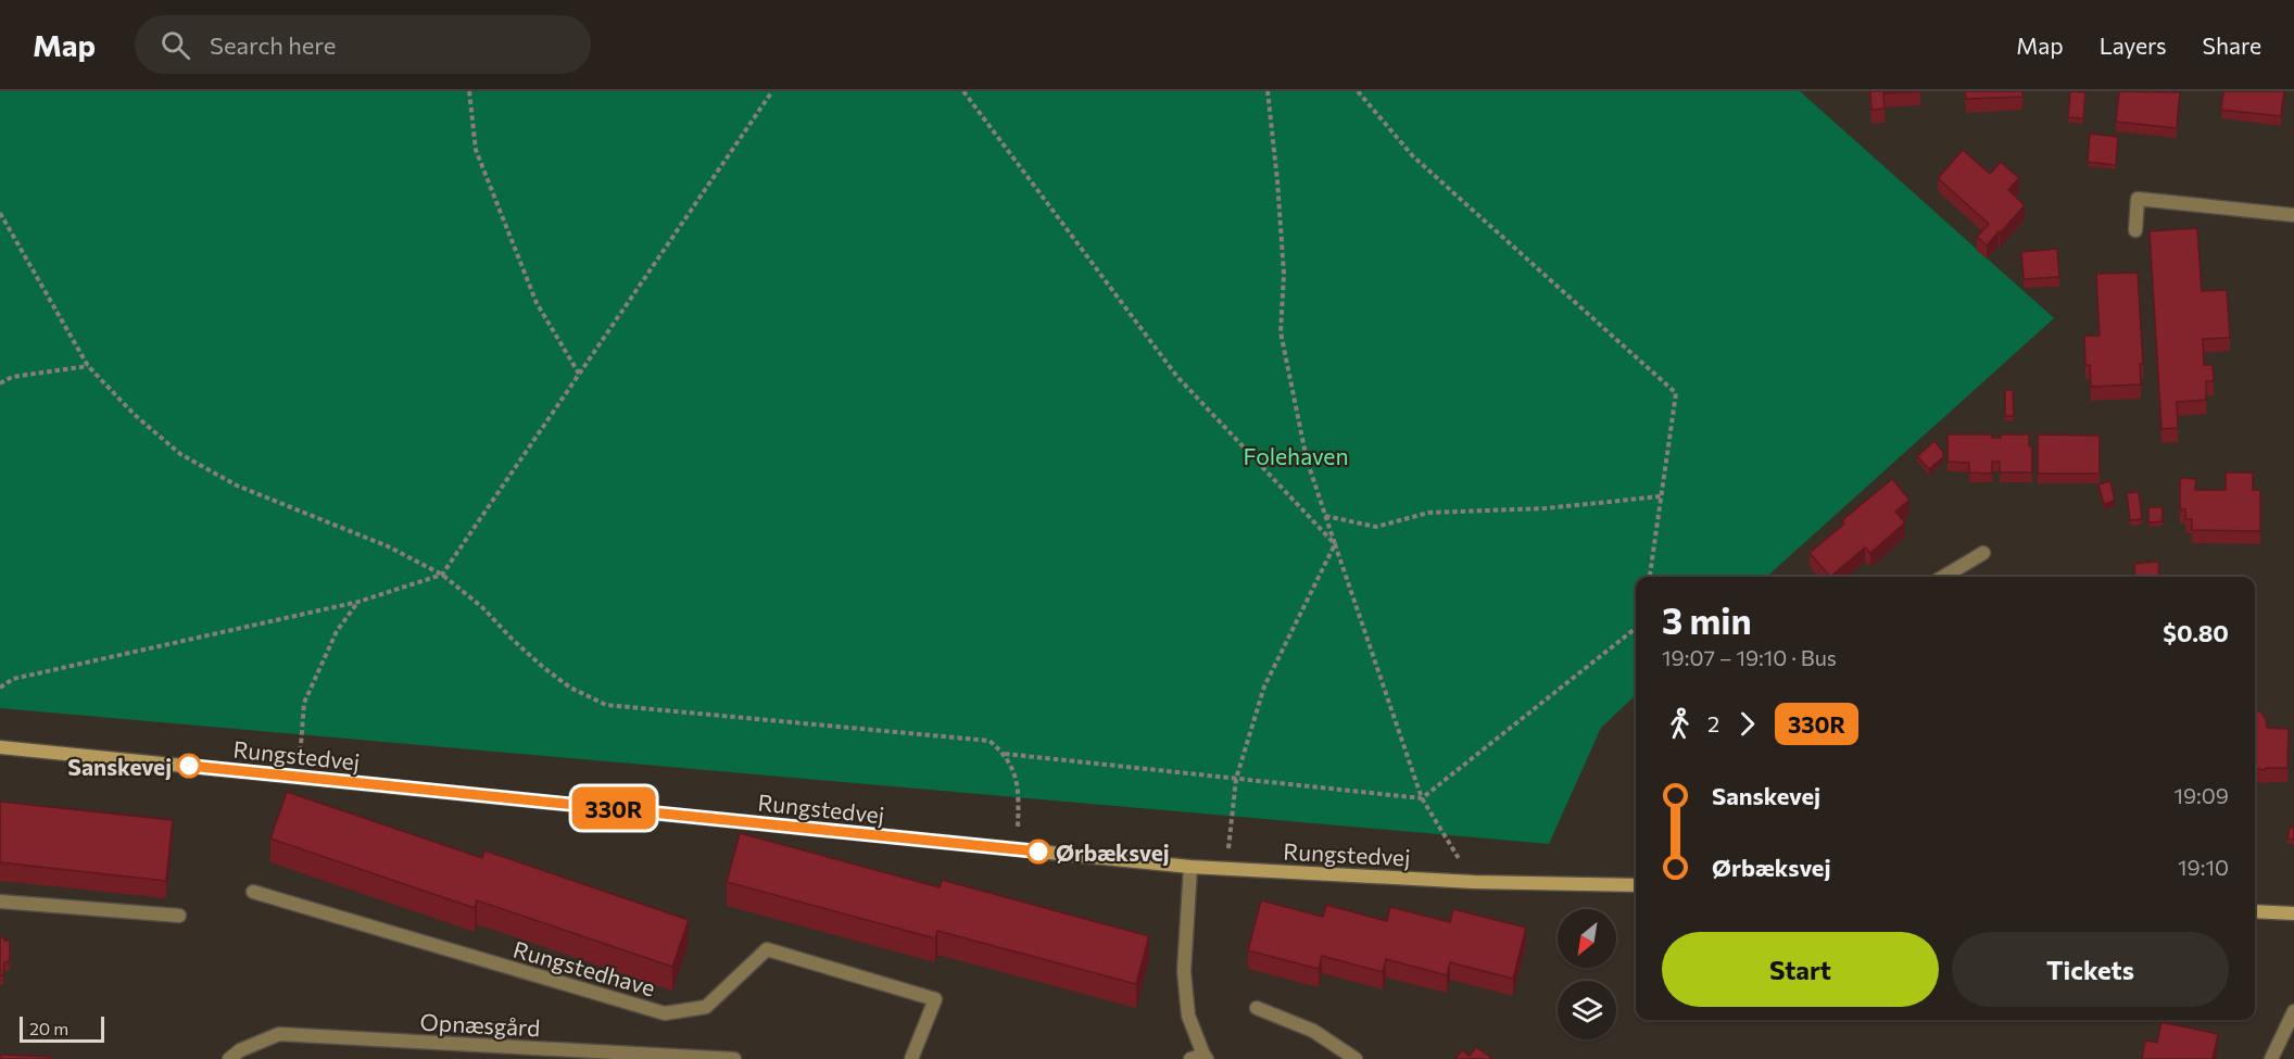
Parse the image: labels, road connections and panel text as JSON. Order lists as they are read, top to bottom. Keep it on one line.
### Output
{"streets":{"main road":["Rungstedvej"],"street":["Rungstedhave","Opnæsgård"]},"parks":["Folehaven"],"places":["Sanskevej","Ørbæksvej"],"lines":["bus line 330R"],"scale_bar":"20 m","north":"bottom left","page":{"header":"Map","search":"Search here","nav":["Map","Layers","Share"],"on_map":"330R","heading":["3 min","19:07 – 19:10 · Bus","$0.80"],"legs":["2","330R"],"list":[{"name":"Sanskevej","value":"19:09"},{"name":"Ørbæksvej","value":"19:10"}],"buttons":["Start","Tickets"],"scale":"20 m"}}
